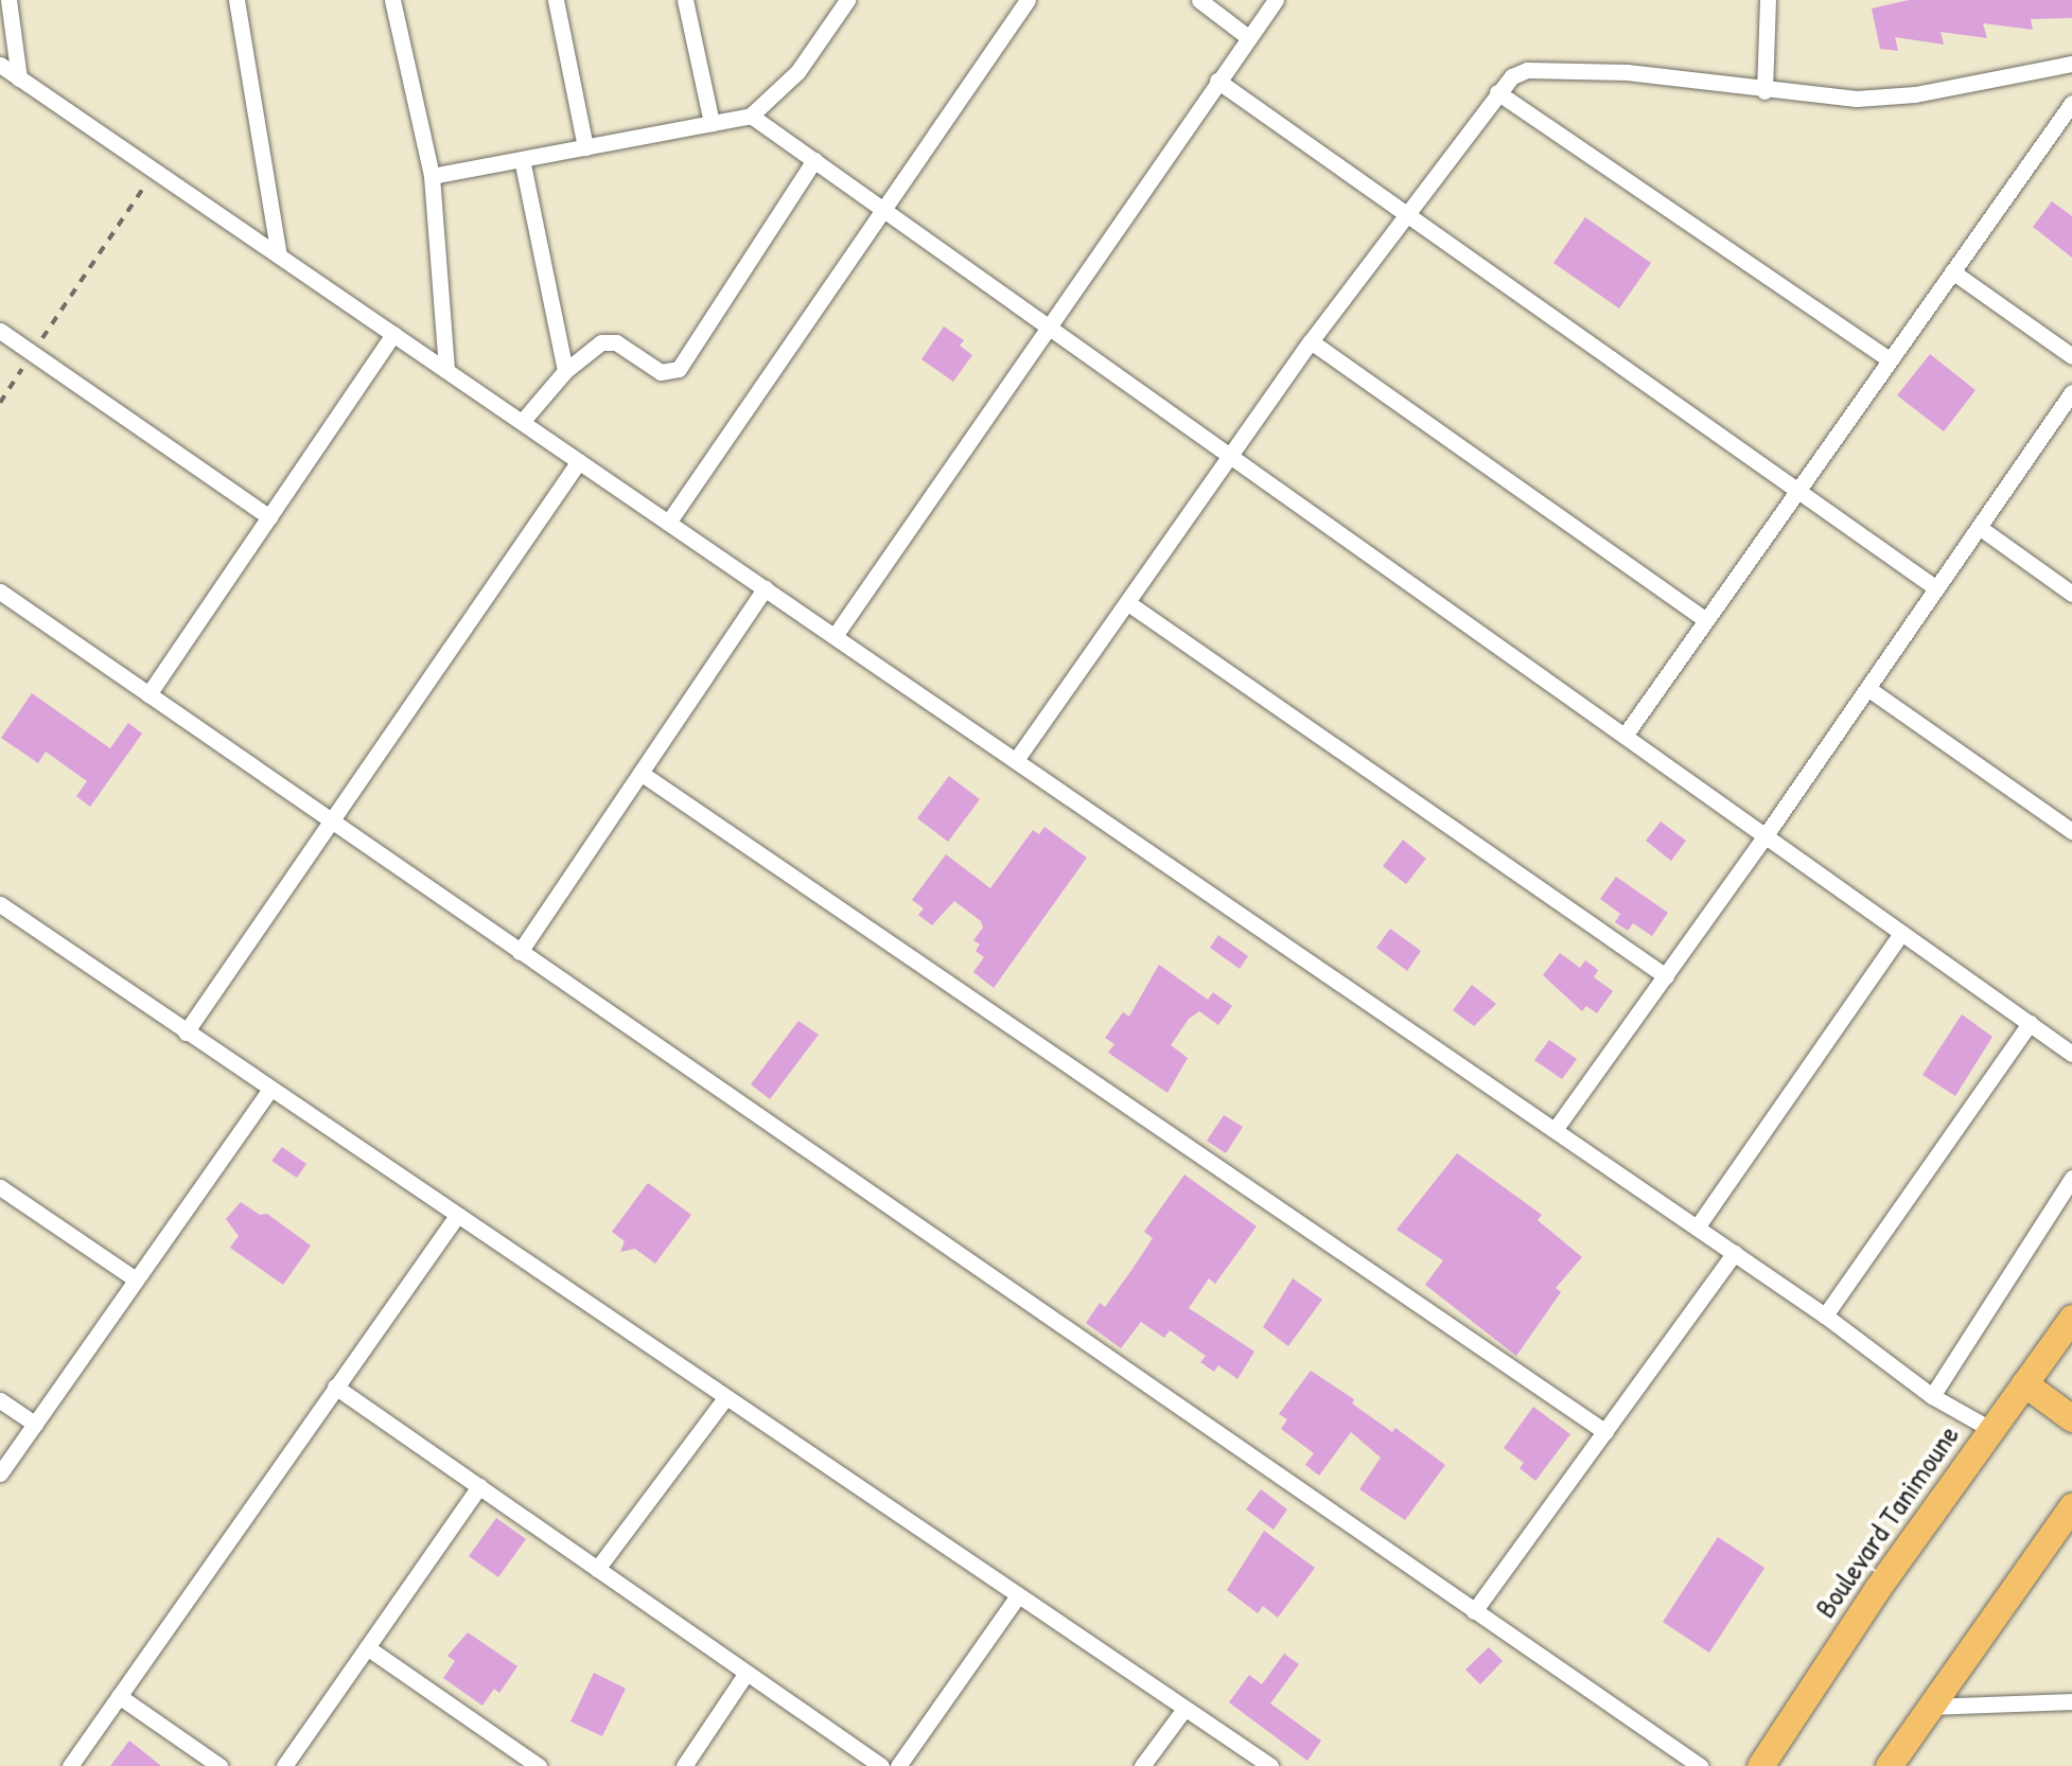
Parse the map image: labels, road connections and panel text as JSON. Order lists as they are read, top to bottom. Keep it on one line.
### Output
{"streets":{"main road":["Boulevard Tanimoune"]}}
